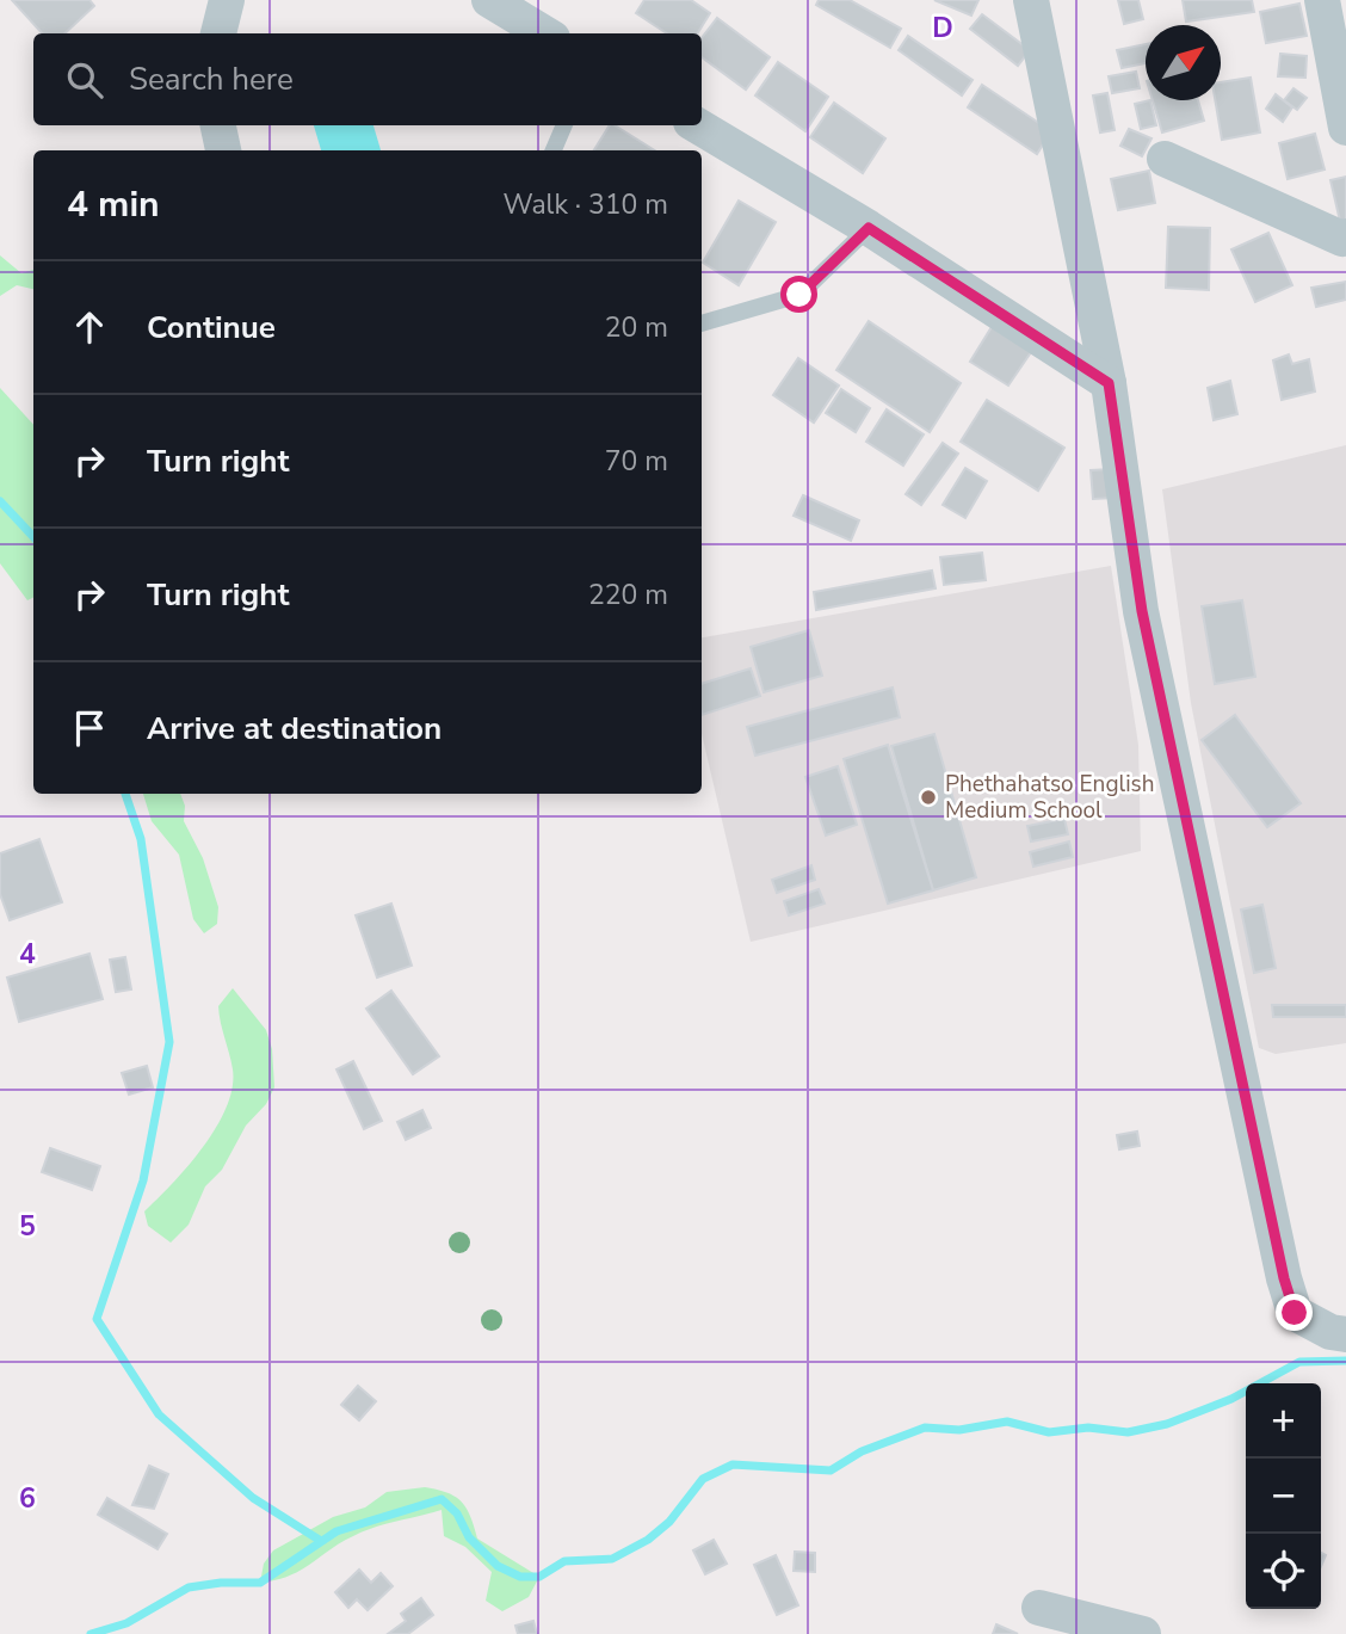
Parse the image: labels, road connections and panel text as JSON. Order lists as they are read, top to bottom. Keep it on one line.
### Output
{"places":["Phethahatso English Medium School"],"north":"top right","page":{"search":"Search here","heading":["4 min","Walk · 310 m"],"list":[["Continue","20 m"],["Turn right","70 m"],["Turn right","220 m"],"Arrive at destination"],"map_buttons":["+","−"]},"grid":{"columns":["D"],"rows":["4","5","6"]}}
